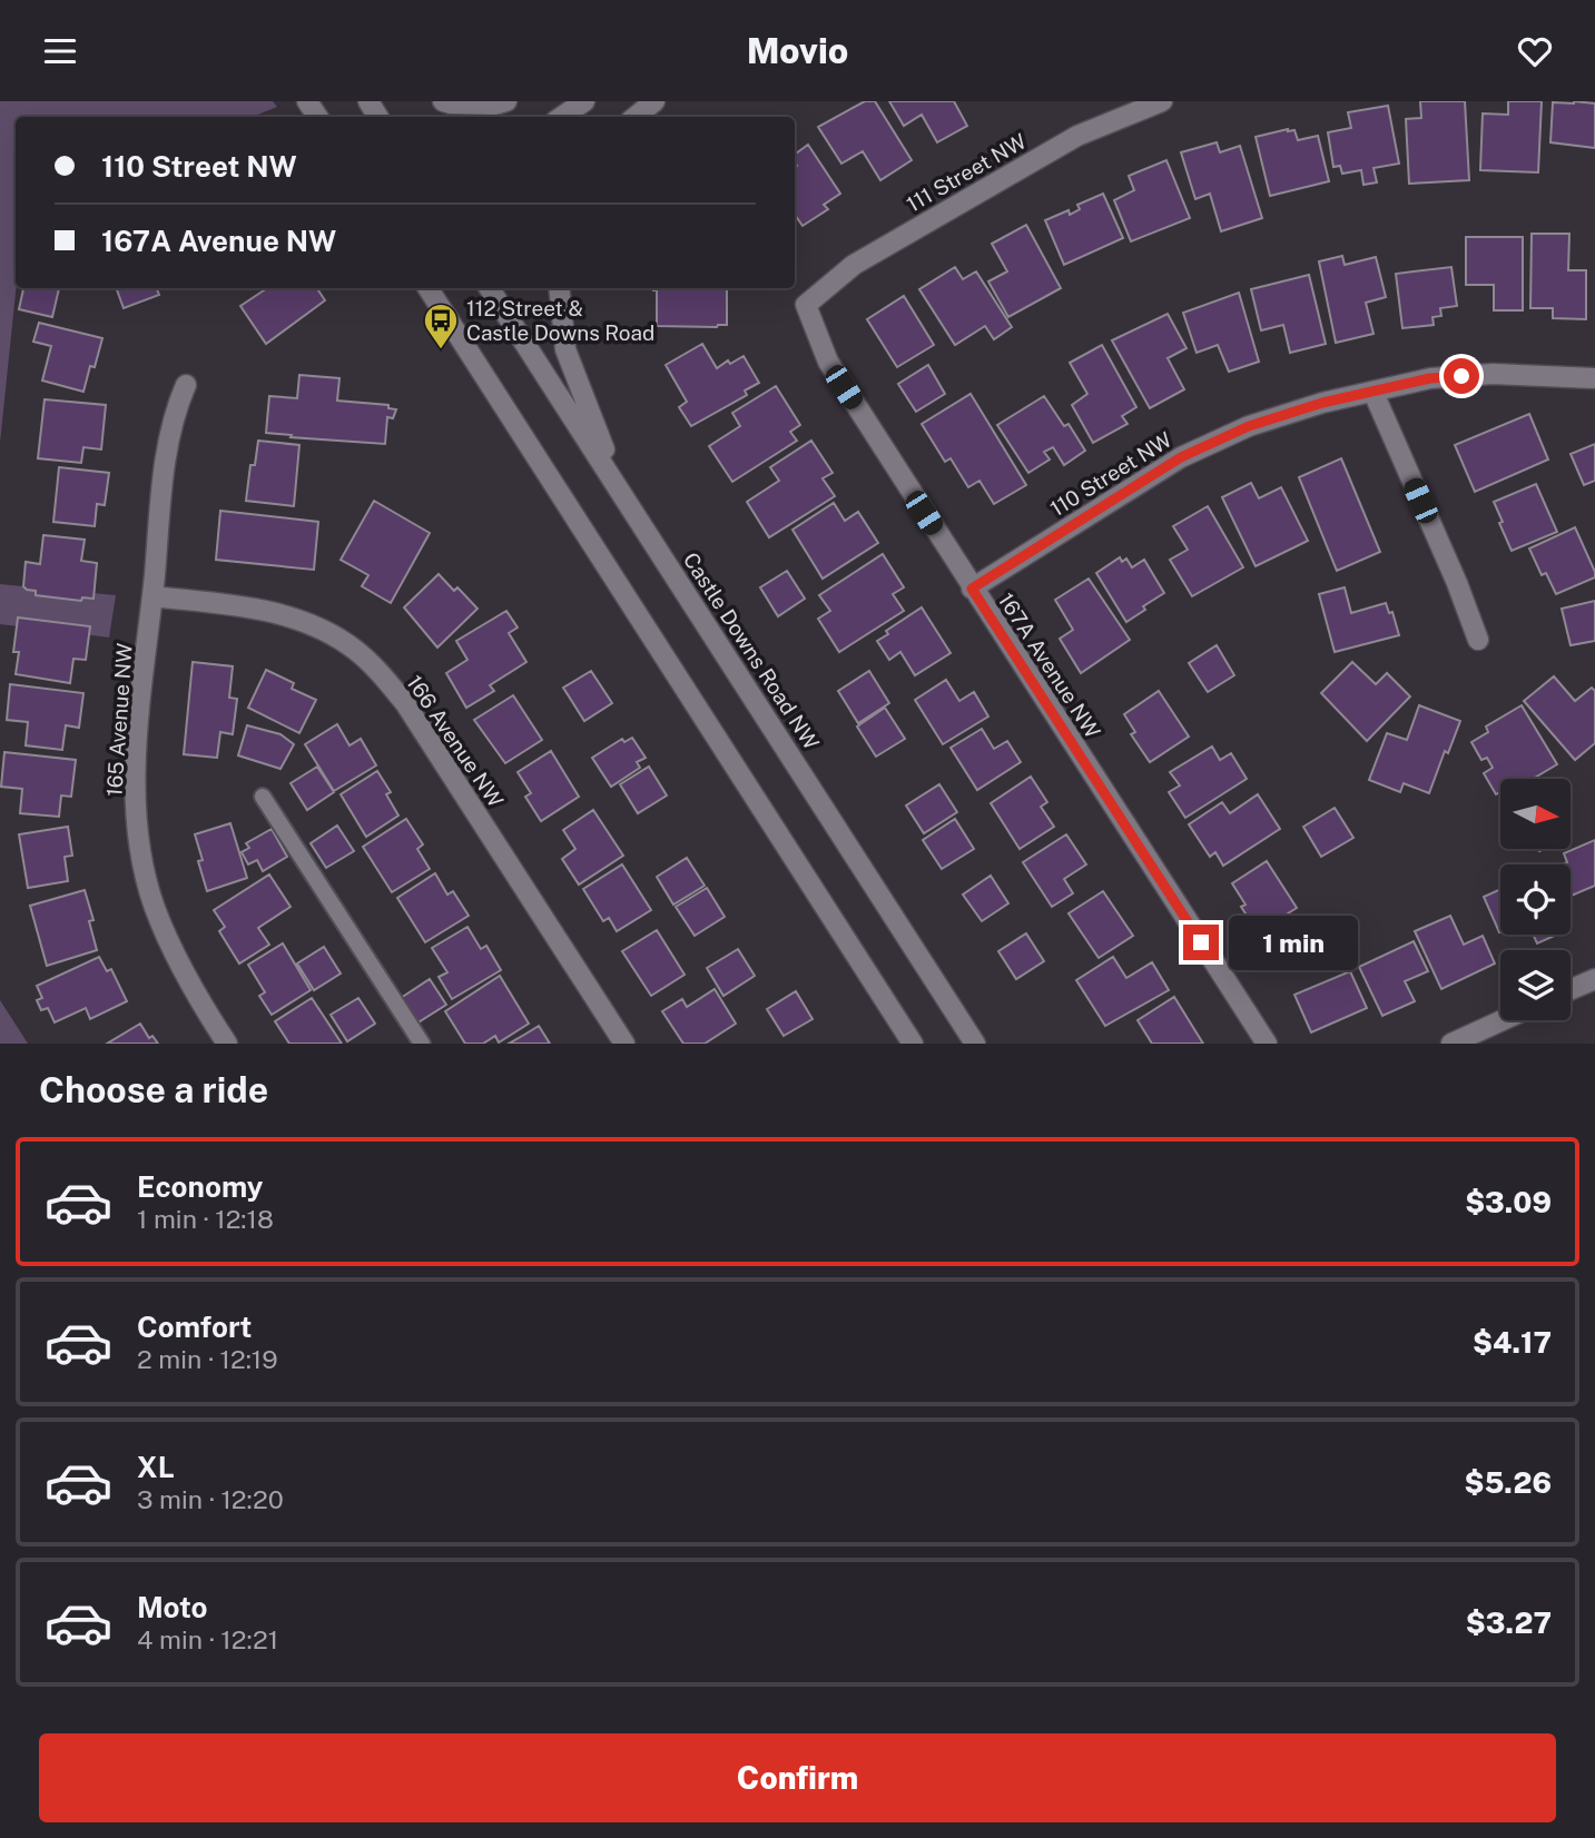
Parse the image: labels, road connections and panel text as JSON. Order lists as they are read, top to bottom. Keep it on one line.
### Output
{"streets":{"street":["111 Street NW","110 Street NW","Castle Downs Road NW","167A Avenue NW","165 Avenue NW","166 Avenue NW"]},"crossings":[["111 Street NW","167A Avenue NW"],["110 Street NW","167A Avenue NW"],["165 Avenue NW","166 Avenue NW"]],"places":{"bus stop":["112 Street & Castle Downs Road"]},"north":"right","page":{"header":"Movio","banner":["110 Street NW","167A Avenue NW"],"bubble":"1 min","heading":"Choose a ride","list":[{"name":"Economy","note":"1 min · 12:18","value":"$3.09"},{"name":"Comfort","note":"2 min · 12:19","value":"$4.17"},{"name":"XL","note":"3 min · 12:20","value":"$5.26"},{"name":"Moto","note":"4 min · 12:21","value":"$3.27"}],"buttons":"Confirm"}}
